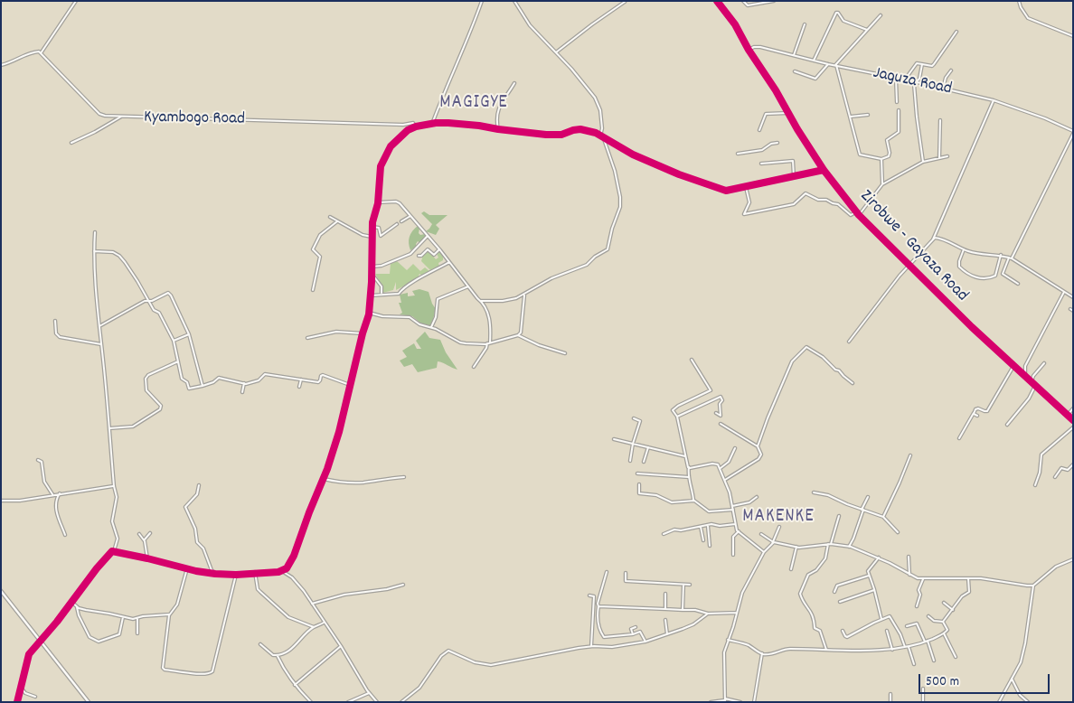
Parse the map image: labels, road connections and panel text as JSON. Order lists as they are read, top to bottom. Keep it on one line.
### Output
{"streets":{"street":["Jaguza Road","Kyambogo Road","Zirobwe - Gayaza Road"]},"crossings":[["Jaguza Road","Zirobwe - Gayaza Road"]],"districts":["MAGIGYE","MAKENKE"],"scale_bar":"500 m"}
